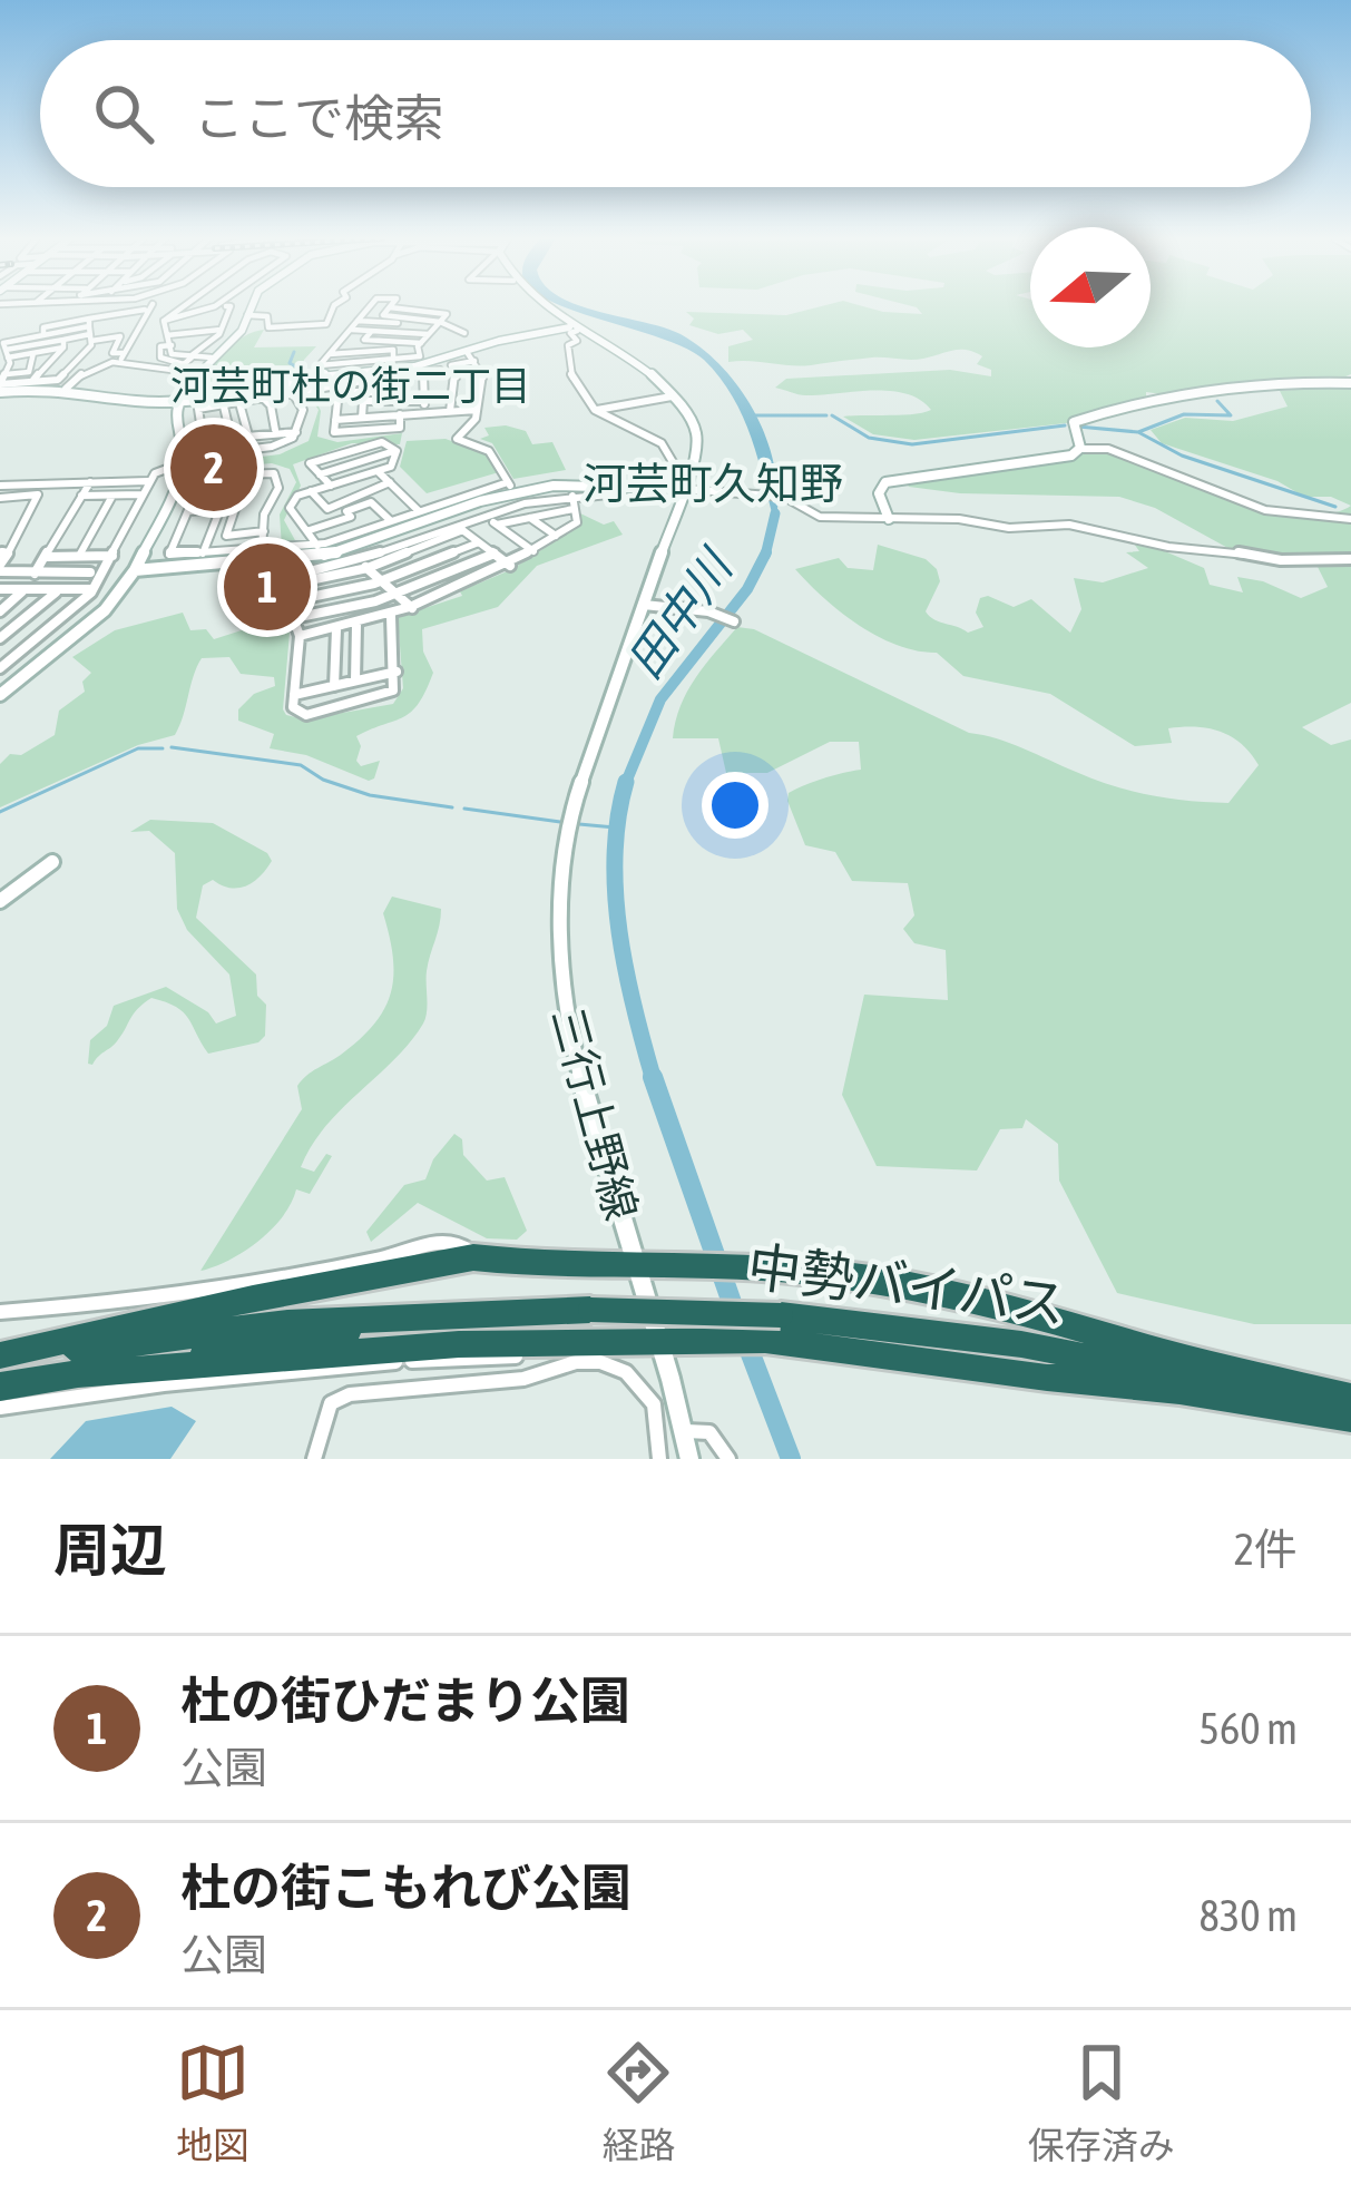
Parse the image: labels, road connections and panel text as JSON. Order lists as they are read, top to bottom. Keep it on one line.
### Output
{"streets":{"highway":["中勢バイパス"],"street":["三行上野線"]},"districts":["河芸町杜の街二丁目","河芸町久知野"],"water":["田中川"],"north":"left","page":{"search":"ここで検索","pins":["2","1"],"heading":["周辺","2件"],"list":[{"mark":"1","name":"杜の街ひだまり公園","note":"公園","value":"560 m"},{"mark":"2","name":"杜の街こもれび公園","note":"公園","value":"830 m"}],"nav":["地図","経路","保存済み"]}}
